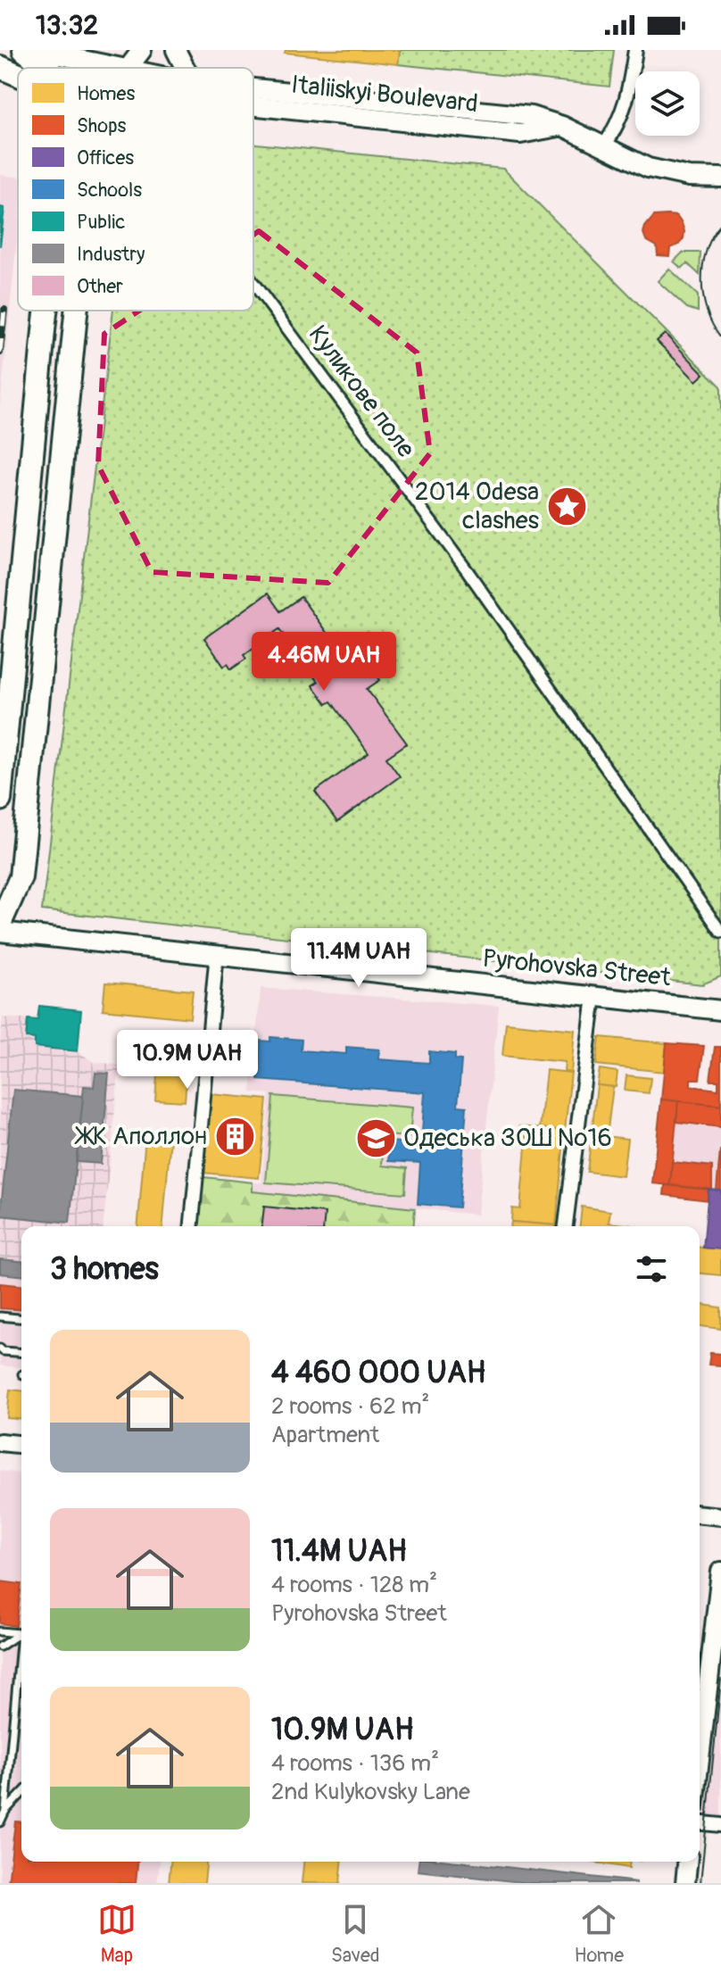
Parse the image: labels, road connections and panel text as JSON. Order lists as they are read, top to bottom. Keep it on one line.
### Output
{"streets":{"main road":["Italiiskyi Boulevard","Pyrohovska Street"],"street":["Куликове поле"]},"places":{"place":["2014 Odesa clashes"],"building":["ЖК Аполлон"],"school or university":["Одеська ЗОШ №16"]},"legend":["Homes","Shops","Offices","Schools","Public","Industry","Other"],"page":{"status":"13:32","price":["4.46M UAH","11.4M UAH","10.9M UAH"],"heading":"3 homes","list":[{"name":"4 460 000 UAH","note":"2 rooms · 62 m² · Apartment"},{"name":"11.4M UAH","note":"4 rooms · 128 m² · Pyrohovska Street"},{"name":"10.9M UAH","note":"4 rooms · 136 m² · 2nd Kulykovsky Lane"}],"tabs":["Map","Saved","Home"]}}
